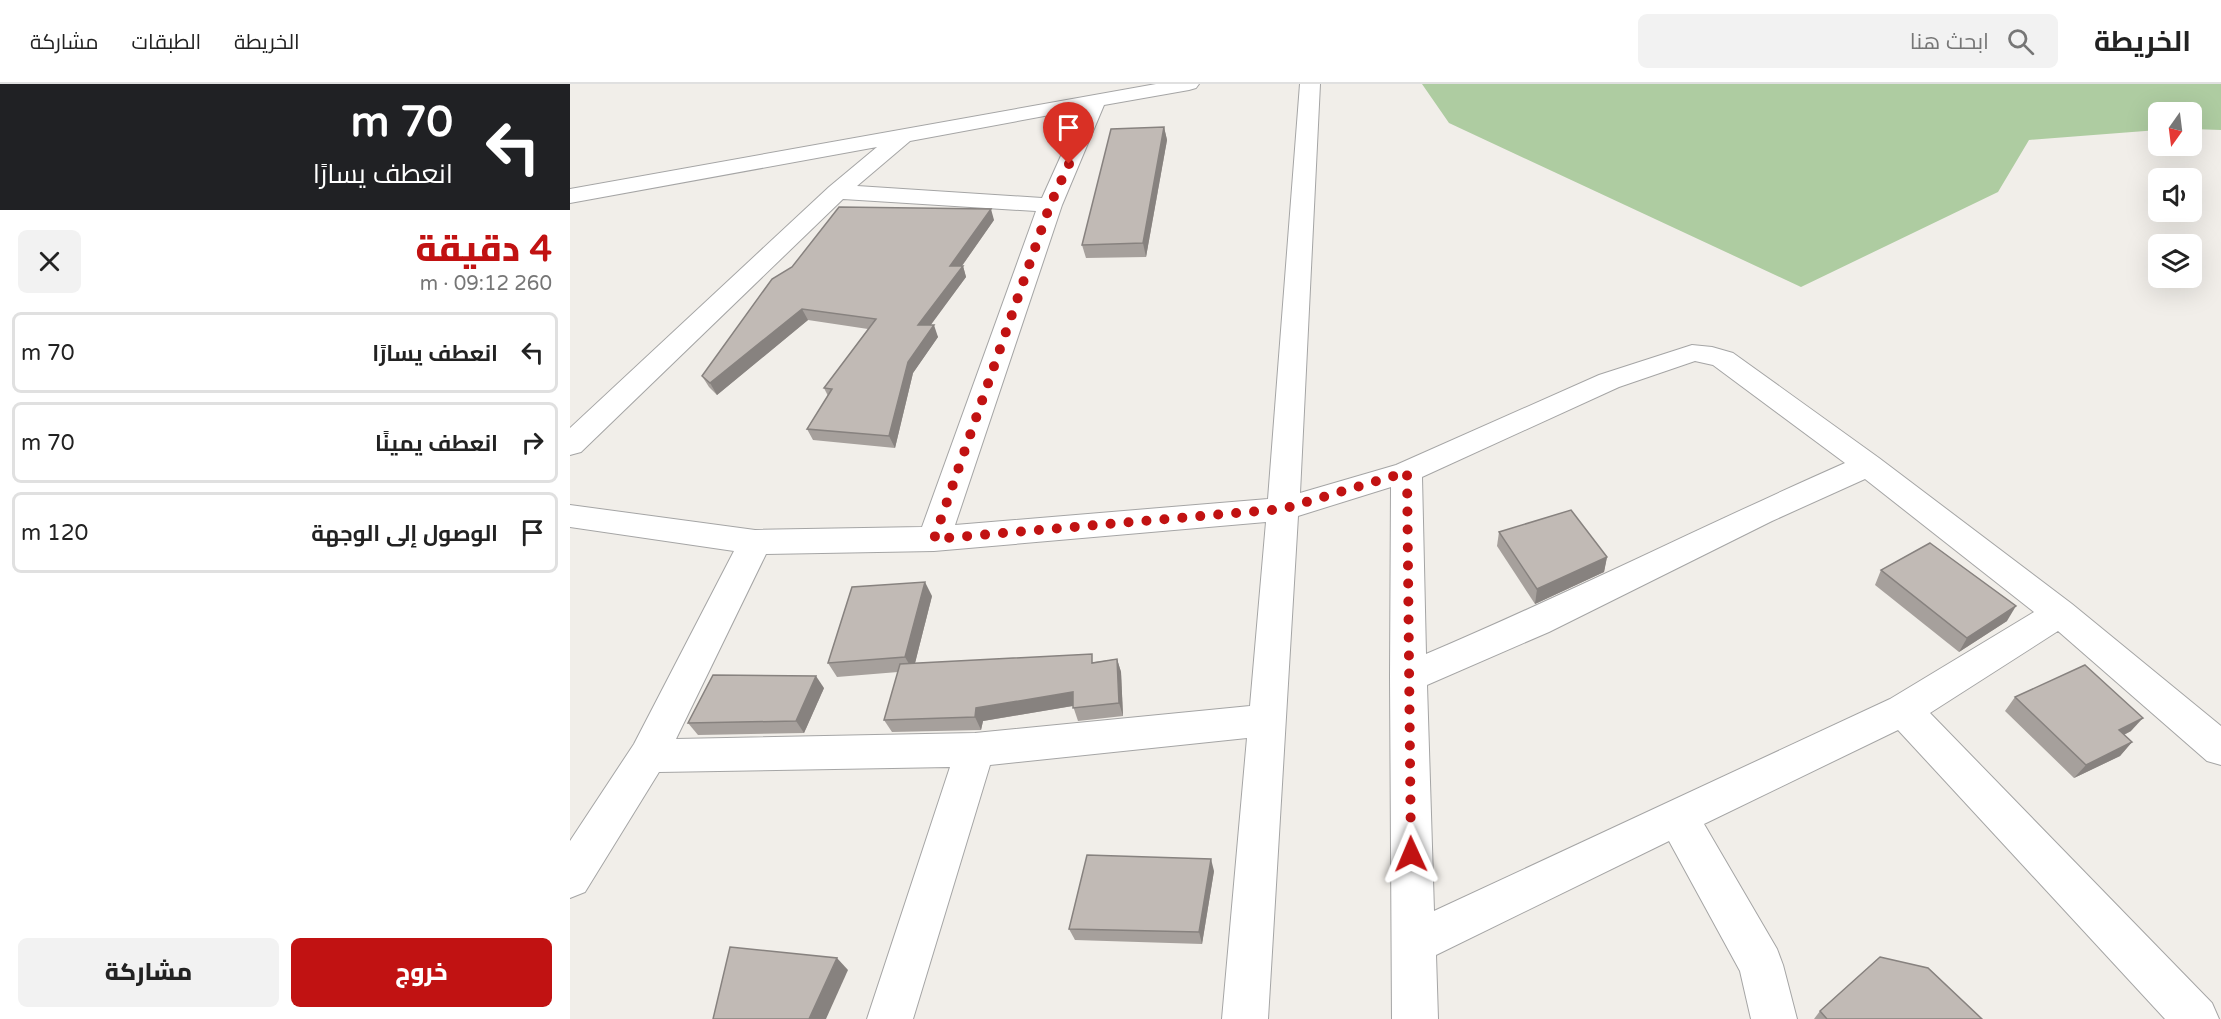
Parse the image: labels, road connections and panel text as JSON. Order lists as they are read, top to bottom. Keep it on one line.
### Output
{"north":"bottom","page":{"header":"الخريطة","search":"ابحث هنا","nav":["الخريطة","الطبقات","مشاركة"],"turn":["70 m","انعطف يسارًا"],"heading":["4 دقيقة","260 m · 09:12"],"list":[{"name":"انعطف يسارًا","value":"70 m"},{"name":"انعطف يمينًا","value":"70 m"},{"name":"الوصول إلى الوجهة","value":"120 m"}],"buttons":["خروج","مشاركة"]}}
